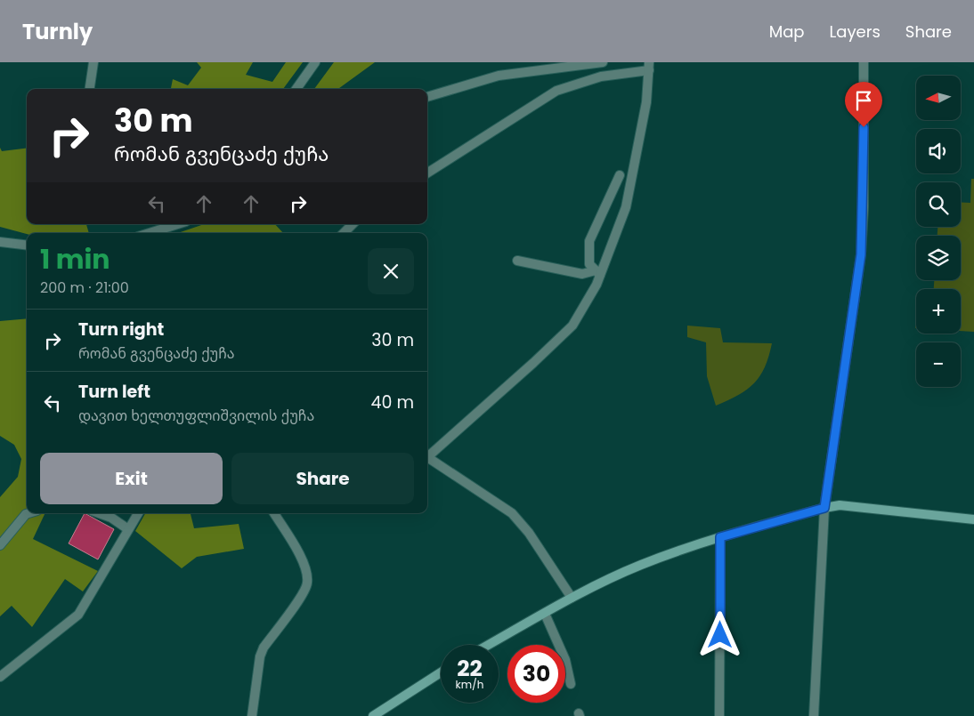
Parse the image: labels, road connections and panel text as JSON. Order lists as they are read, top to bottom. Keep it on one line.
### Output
{"north":"left","page":{"header":"Turnly","nav":["Map","Layers","Share"],"map_buttons":["+","−"],"turn":["30 m","რომან გვენცაძე ქუჩა"],"heading":["1 min","200 m · 21:00"],"list":[{"name":"Turn right","note":"რომან გვენცაძე ქუჩა","value":"30 m"},{"name":"Turn left","note":"დავით ხელთუფლიშვილის ქუჩა","value":"40 m"}],"buttons":["Exit","Share"],"speed":"22 km/h","limit":"30"}}
